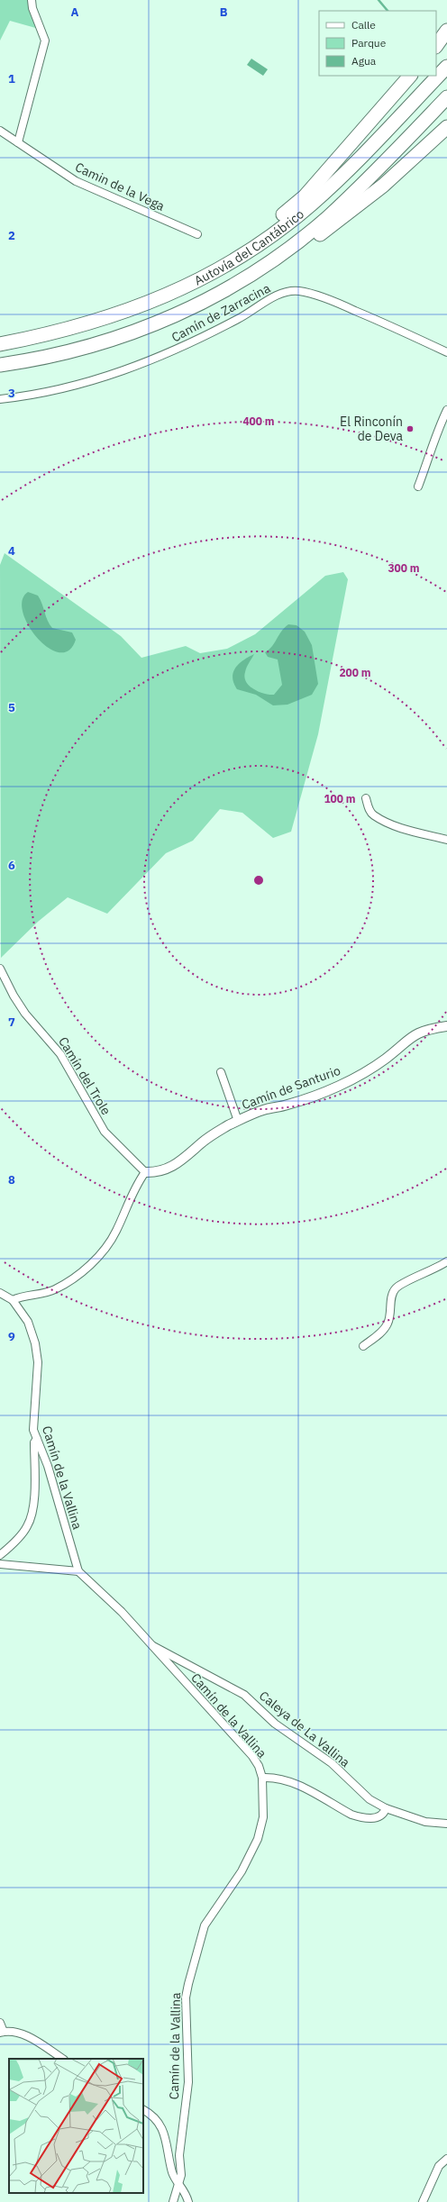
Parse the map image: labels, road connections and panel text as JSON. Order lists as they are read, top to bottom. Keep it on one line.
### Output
{"streets":{"highway":["Autovía del Cantábrico"],"street":["Camin de la Vega","Camín de Zarracina","Camín del Trole","Camín de Santurio","Camín de la Vallina","Caleya de La Vallina"]},"crossings":[["Camín del Trole","Camín de Santurio"],["Camín de la Vallina","Caleya de La Vallina"]],"places":["El Rinconín de Deva"],"legend":["Calle","Parque","Agua"],"grid":{"columns":["A","B"],"rows":["1","2","3","4","5","6","7","8","9"]},"rings":["400 m","300 m","200 m","100 m"]}
